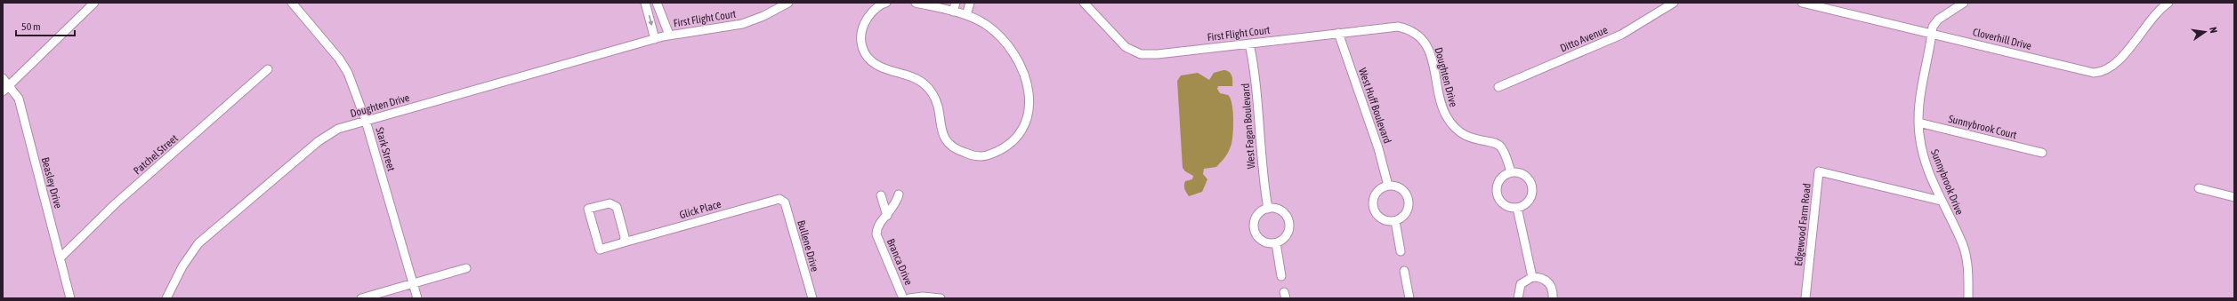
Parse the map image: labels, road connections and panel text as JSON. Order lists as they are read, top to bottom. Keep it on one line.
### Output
{"streets":{"street":["First Flight Court","Ditto Avenue","Cloverhill Drive","Doughten Drive","West Huff Boulevard","West Fagan Boulevard","Sunnybrook Court","Stark Street","Patchel Street","Sunnybrook Drive","Beasley Drive","Glick Place","Edgewood Farm Road","Bullene Drive","Branca Drive"]},"crossings":[["First Flight Court","Doughten Drive"],["First Flight Court","West Huff Boulevard"],["First Flight Court","West Fagan Boulevard"],["Cloverhill Drive","Sunnybrook Drive"],["Doughten Drive","Stark Street"],["Sunnybrook Court","Sunnybrook Drive"],["Patchel Street","Beasley Drive"],["Sunnybrook Drive","Edgewood Farm Road"],["Glick Place","Bullene Drive"]],"scale_bar":"50 m","north":"right"}
